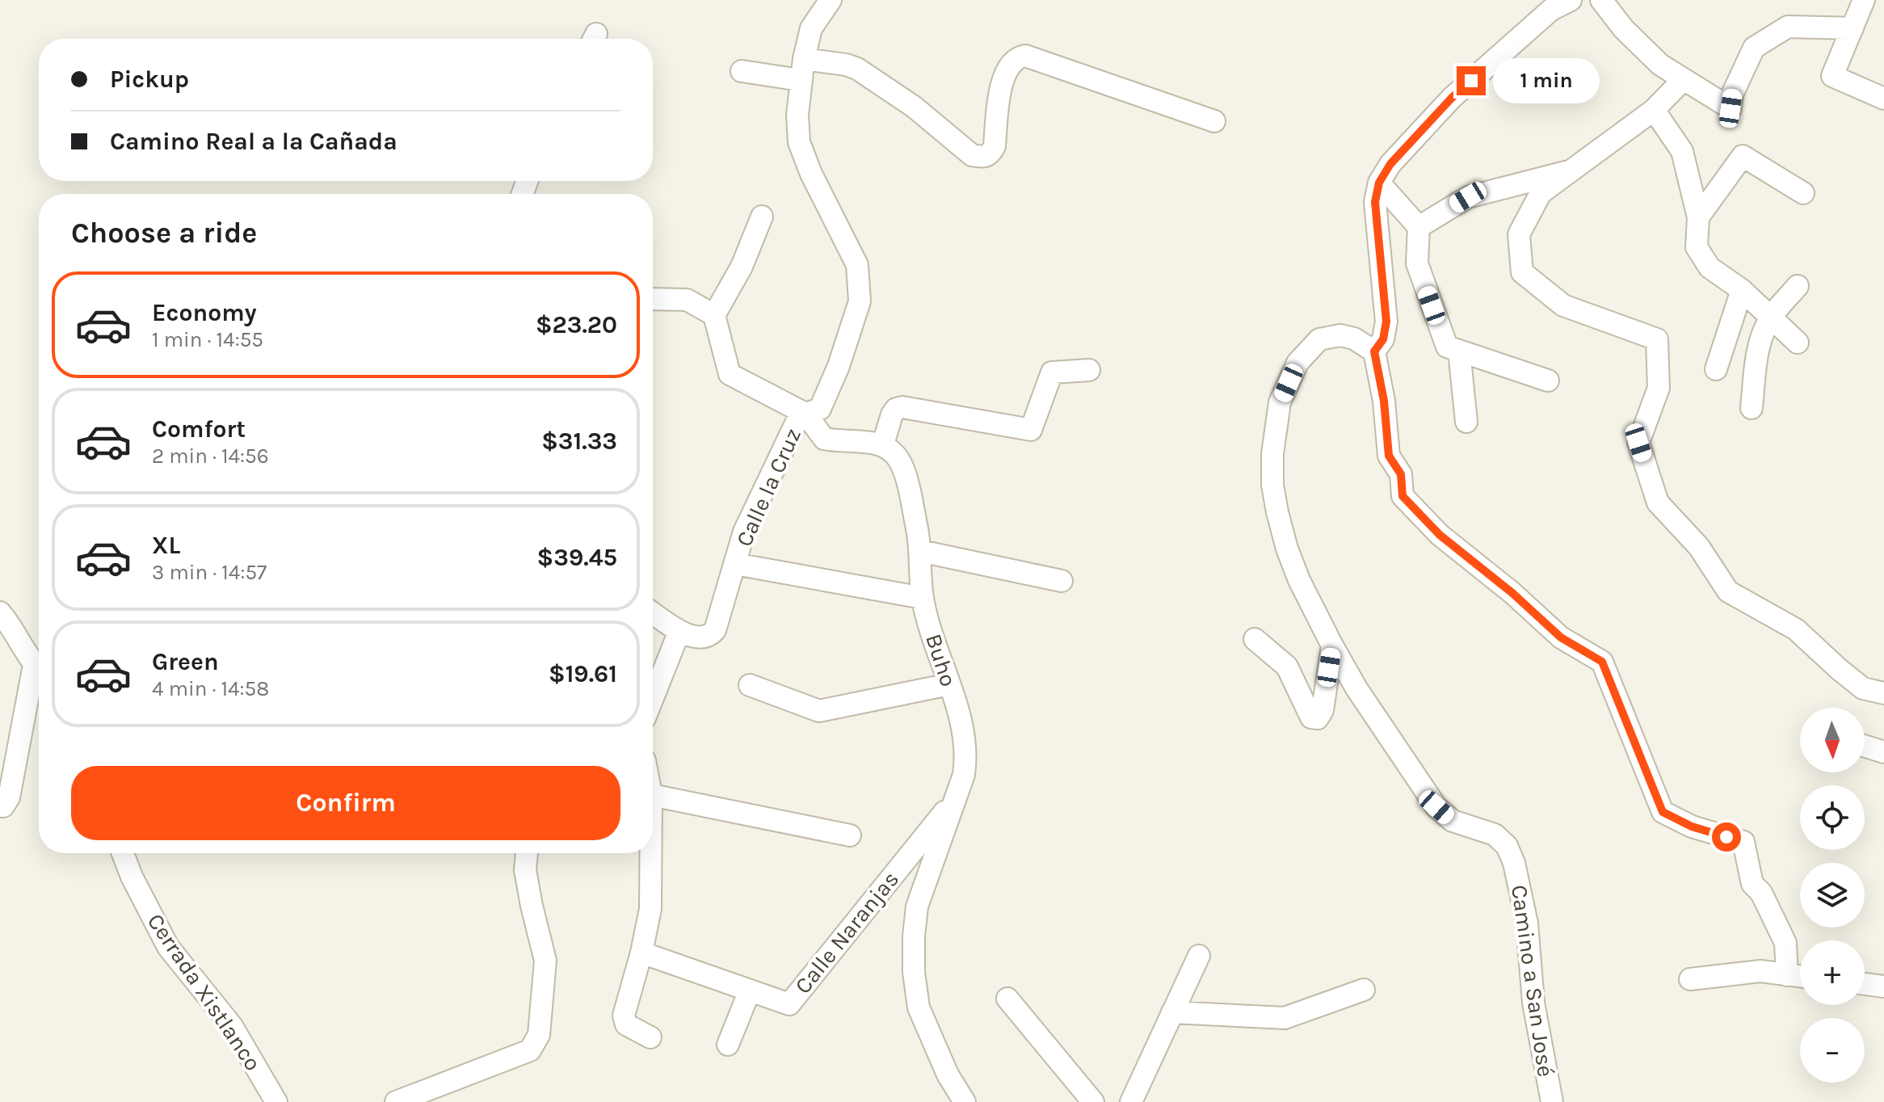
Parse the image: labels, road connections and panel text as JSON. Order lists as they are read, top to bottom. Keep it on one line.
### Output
{"streets":{"street":["Calle la Cruz","Buho","Calle Naranjas","Camino a San José","Cerrada Xistlanco"]},"crossings":[["Buho","Calle Naranjas"]],"north":"bottom","page":{"banner":["Pickup","Camino Real a la Cañada"],"bubble":"1 min","heading":"Choose a ride","list":[{"name":"Economy","note":"1 min · 14:55","value":"$23.20"},{"name":"Comfort","note":"2 min · 14:56","value":"$31.33"},{"name":"XL","note":"3 min · 14:57","value":"$39.45"},{"name":"Green","note":"4 min · 14:58","value":"$19.61"}],"map_buttons":["+","−"],"buttons":"Confirm"}}
